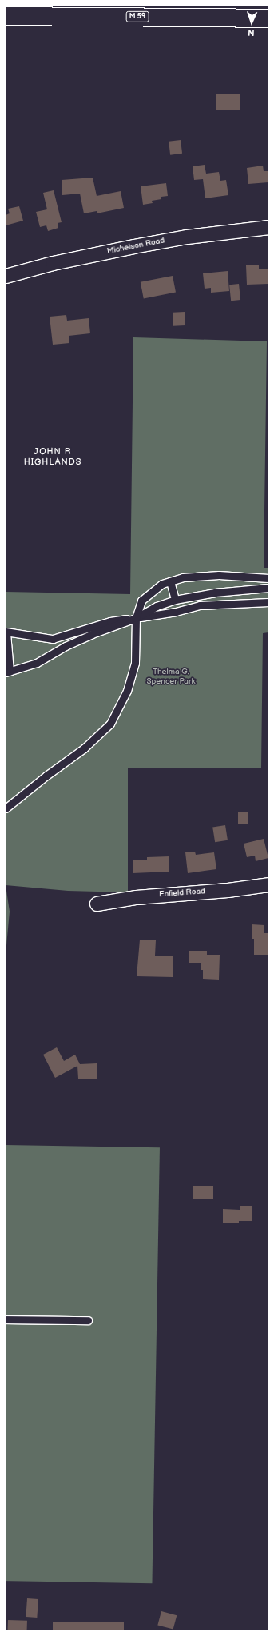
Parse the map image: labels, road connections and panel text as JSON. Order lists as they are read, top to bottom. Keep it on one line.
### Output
{"streets":{"highway":["M 59"],"street":["Michelson Road","Enfield Road"]},"districts":["JOHN R HIGHLANDS"],"parks":["Thelma G. Spencer Park"],"north":"bottom"}
